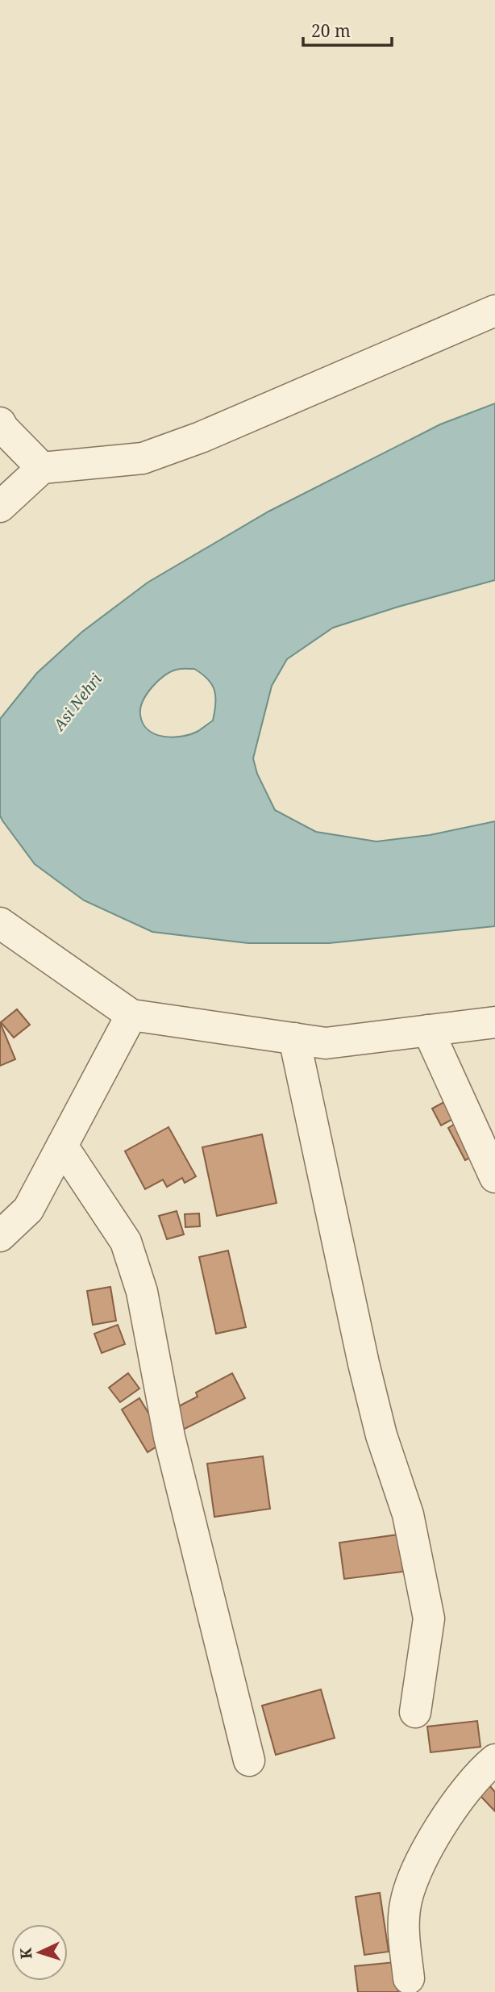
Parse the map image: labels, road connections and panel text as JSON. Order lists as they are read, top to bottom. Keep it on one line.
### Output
{"water":["Asi Nehri"],"scale_bar":"20 m","north":"left"}
